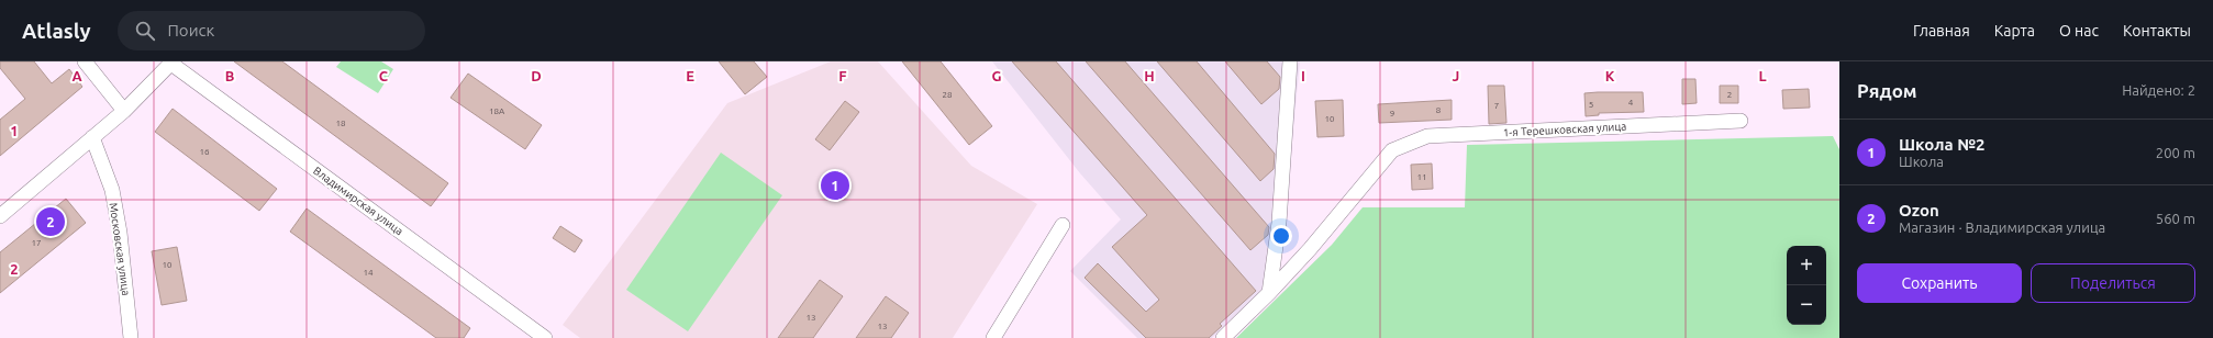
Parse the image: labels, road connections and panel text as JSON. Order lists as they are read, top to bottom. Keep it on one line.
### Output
{"streets":{"street":["1-я Терешковская улица","Владимирская улица","Московская улица"]},"crossings":[["Владимирская улица","Московская улица"]],"house_numbers":["28","2","4","5","7","8","18А","9","10","18","16","11","17","10","14","13","13"],"page":{"header":"Atlasly","search":"Поиск","nav":["Главная","Карта","О нас","Контакты"],"heading":["Рядом","Найдено: 2"],"list":[{"mark":"1","name":"Школа №2","note":"Школа","value":"200 m"},{"mark":"2","name":"Ozon","note":"Магазин · Владимирская улица","value":"560 m"}],"pins":["1","2"],"map_buttons":["+","−"],"buttons":["Сохранить","Поделиться"]},"grid":{"columns":["A","B","C","D","E","F","G","H","I","J","K","L"],"rows":["1","2"]}}
